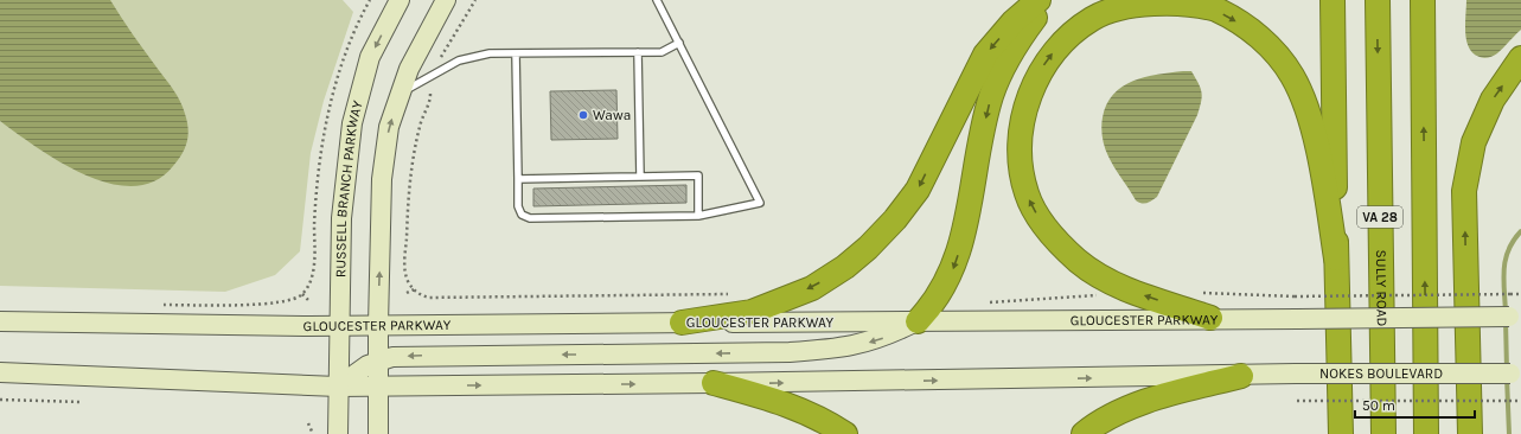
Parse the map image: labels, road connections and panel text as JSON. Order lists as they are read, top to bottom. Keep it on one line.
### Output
{"streets":{"highway":["VA 28","SULLY ROAD"],"main road":["RUSSELL BRANCH PARKWAY","GLOUCESTER PARKWAY","NOKES BOULEVARD"]},"crossings":[["RUSSELL BRANCH PARKWAY","GLOUCESTER PARKWAY"]],"places":["Wawa"],"scale_bar":"50 m"}
